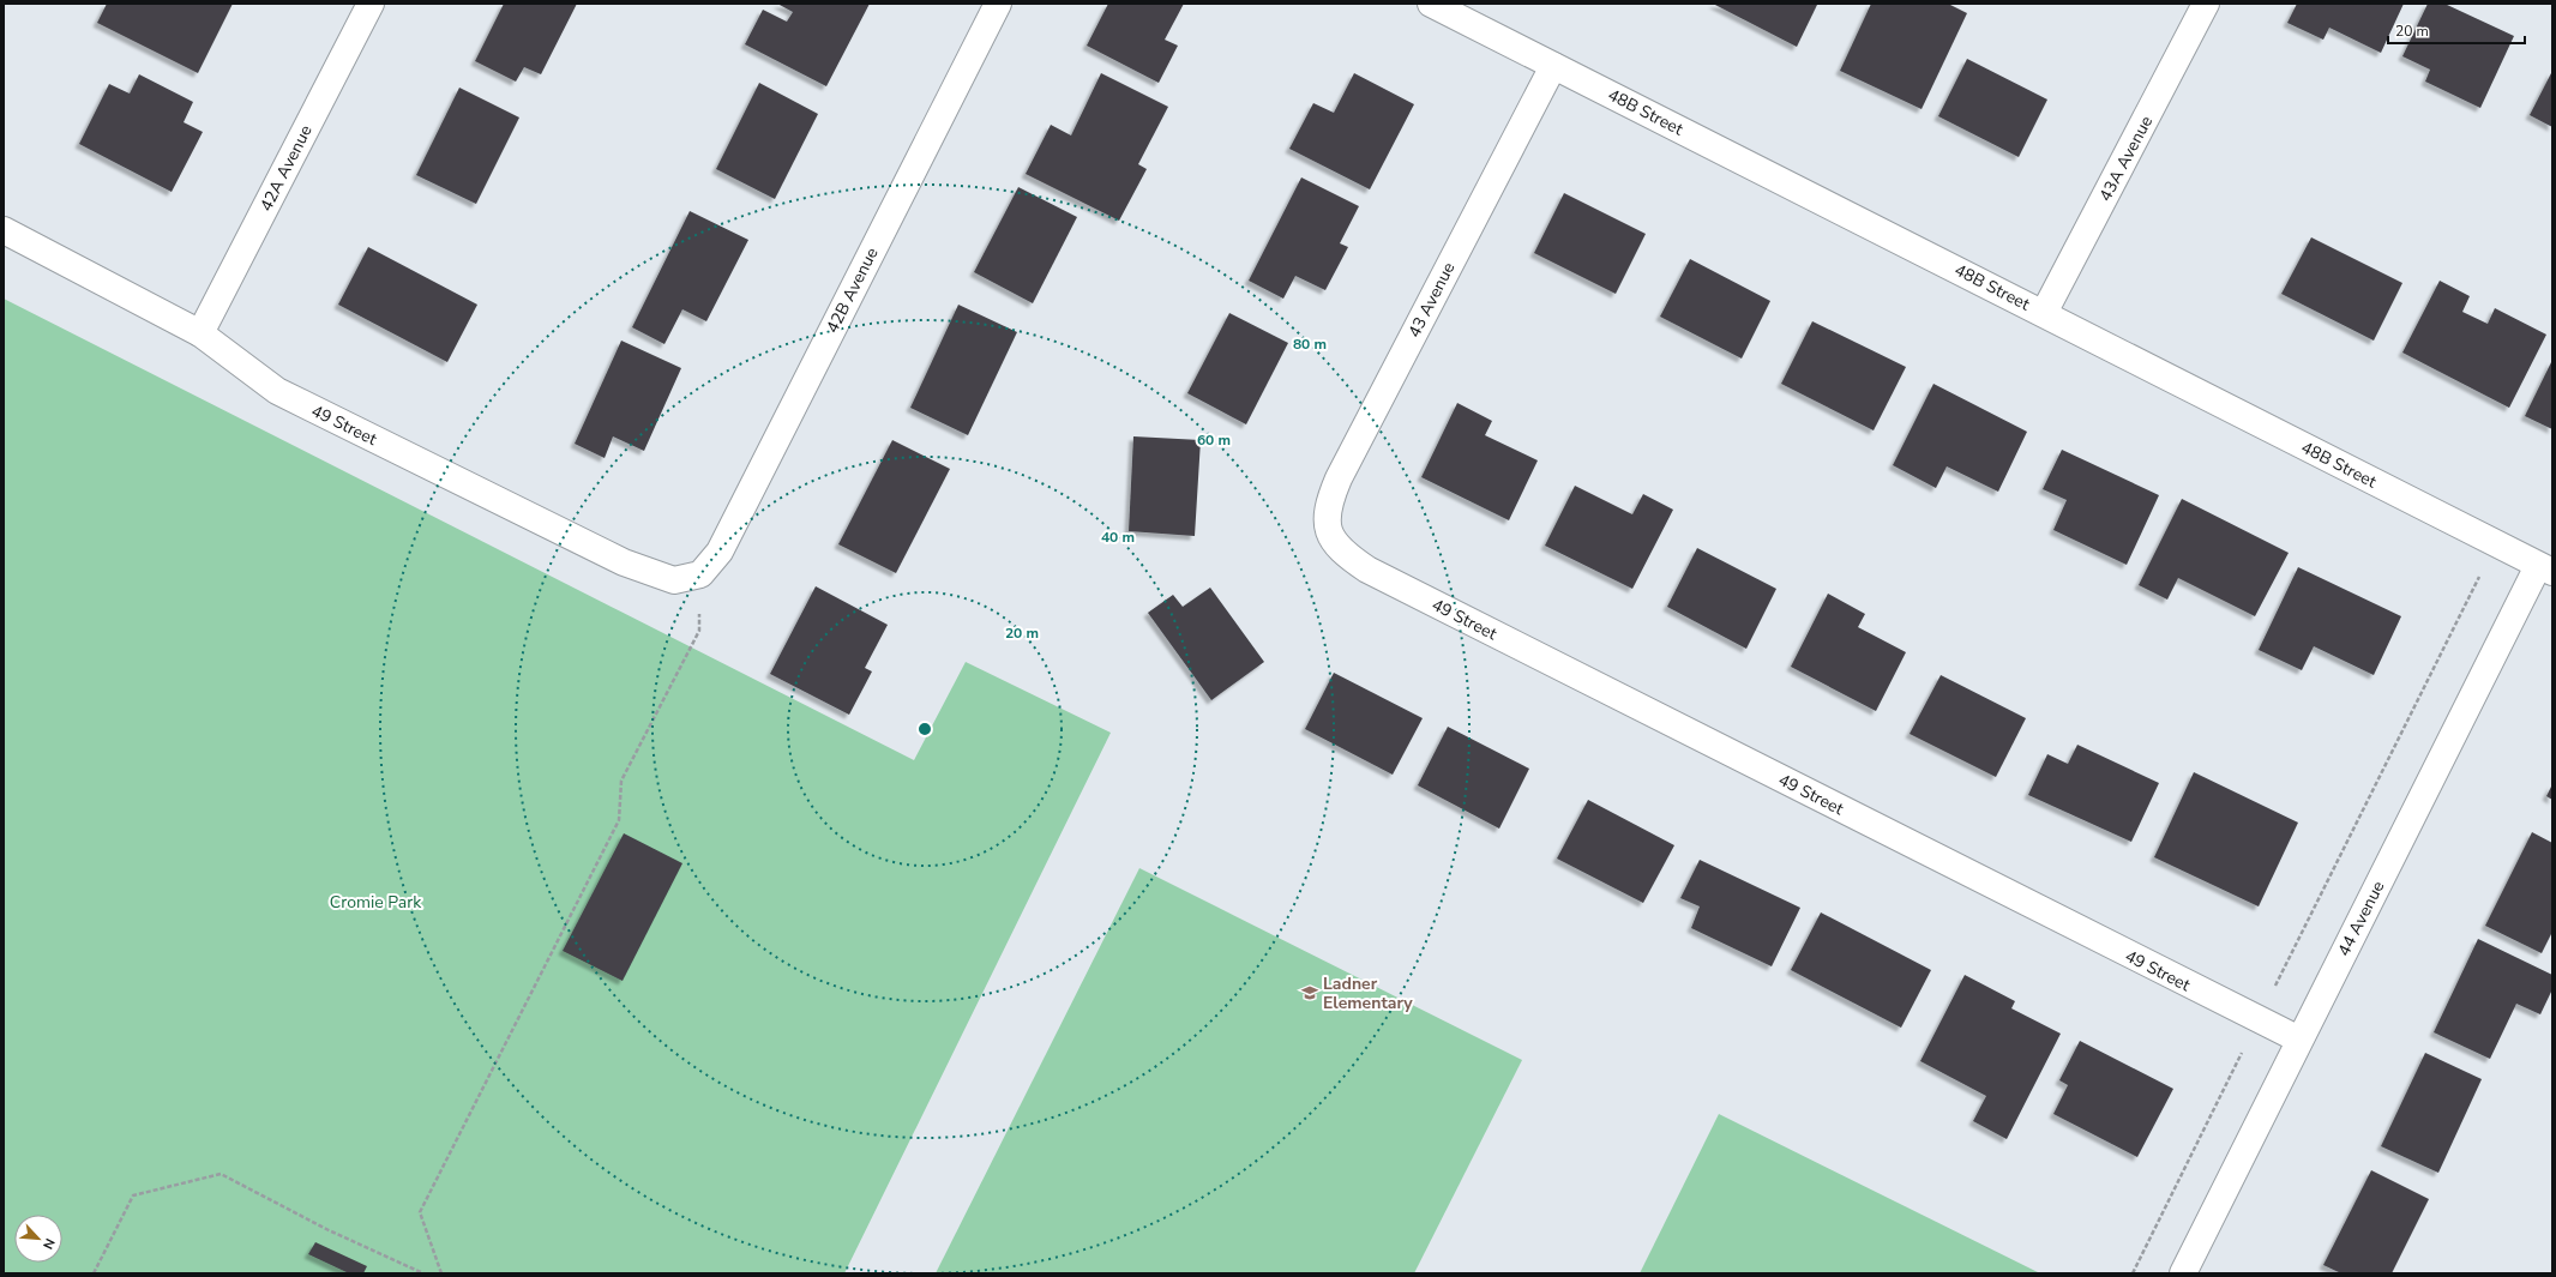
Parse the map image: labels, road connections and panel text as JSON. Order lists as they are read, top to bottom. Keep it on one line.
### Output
{"streets":{"street":["48B Street","43A Avenue","42A Avenue","42B Avenue","43 Avenue","49 Street","44 Avenue"]},"crossings":[["48B Street","43A Avenue"],["48B Street","43 Avenue"],["48B Street","44 Avenue"],["42A Avenue","49 Street"],["42B Avenue","49 Street"],["43 Avenue","49 Street"],["49 Street","44 Avenue"]],"parks":["Cromie Park"],"places":{"school or university":["Ladner Elementary"]},"scale_bar":"20 m","north":"bottom right","rings":["80 m","60 m","40 m","20 m"]}
